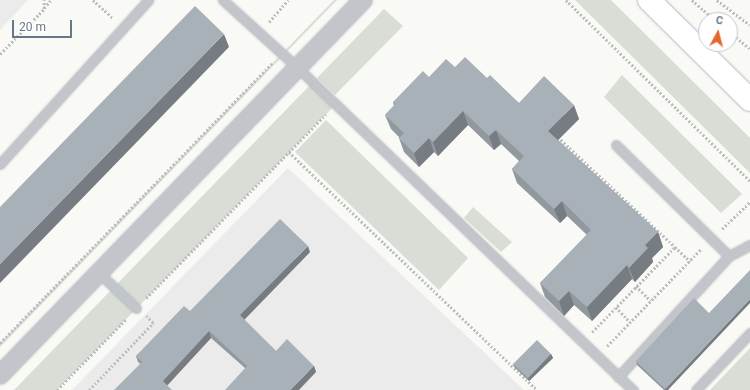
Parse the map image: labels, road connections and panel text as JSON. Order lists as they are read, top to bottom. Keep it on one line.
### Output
{"scale_bar":"20 m","north":"top"}
